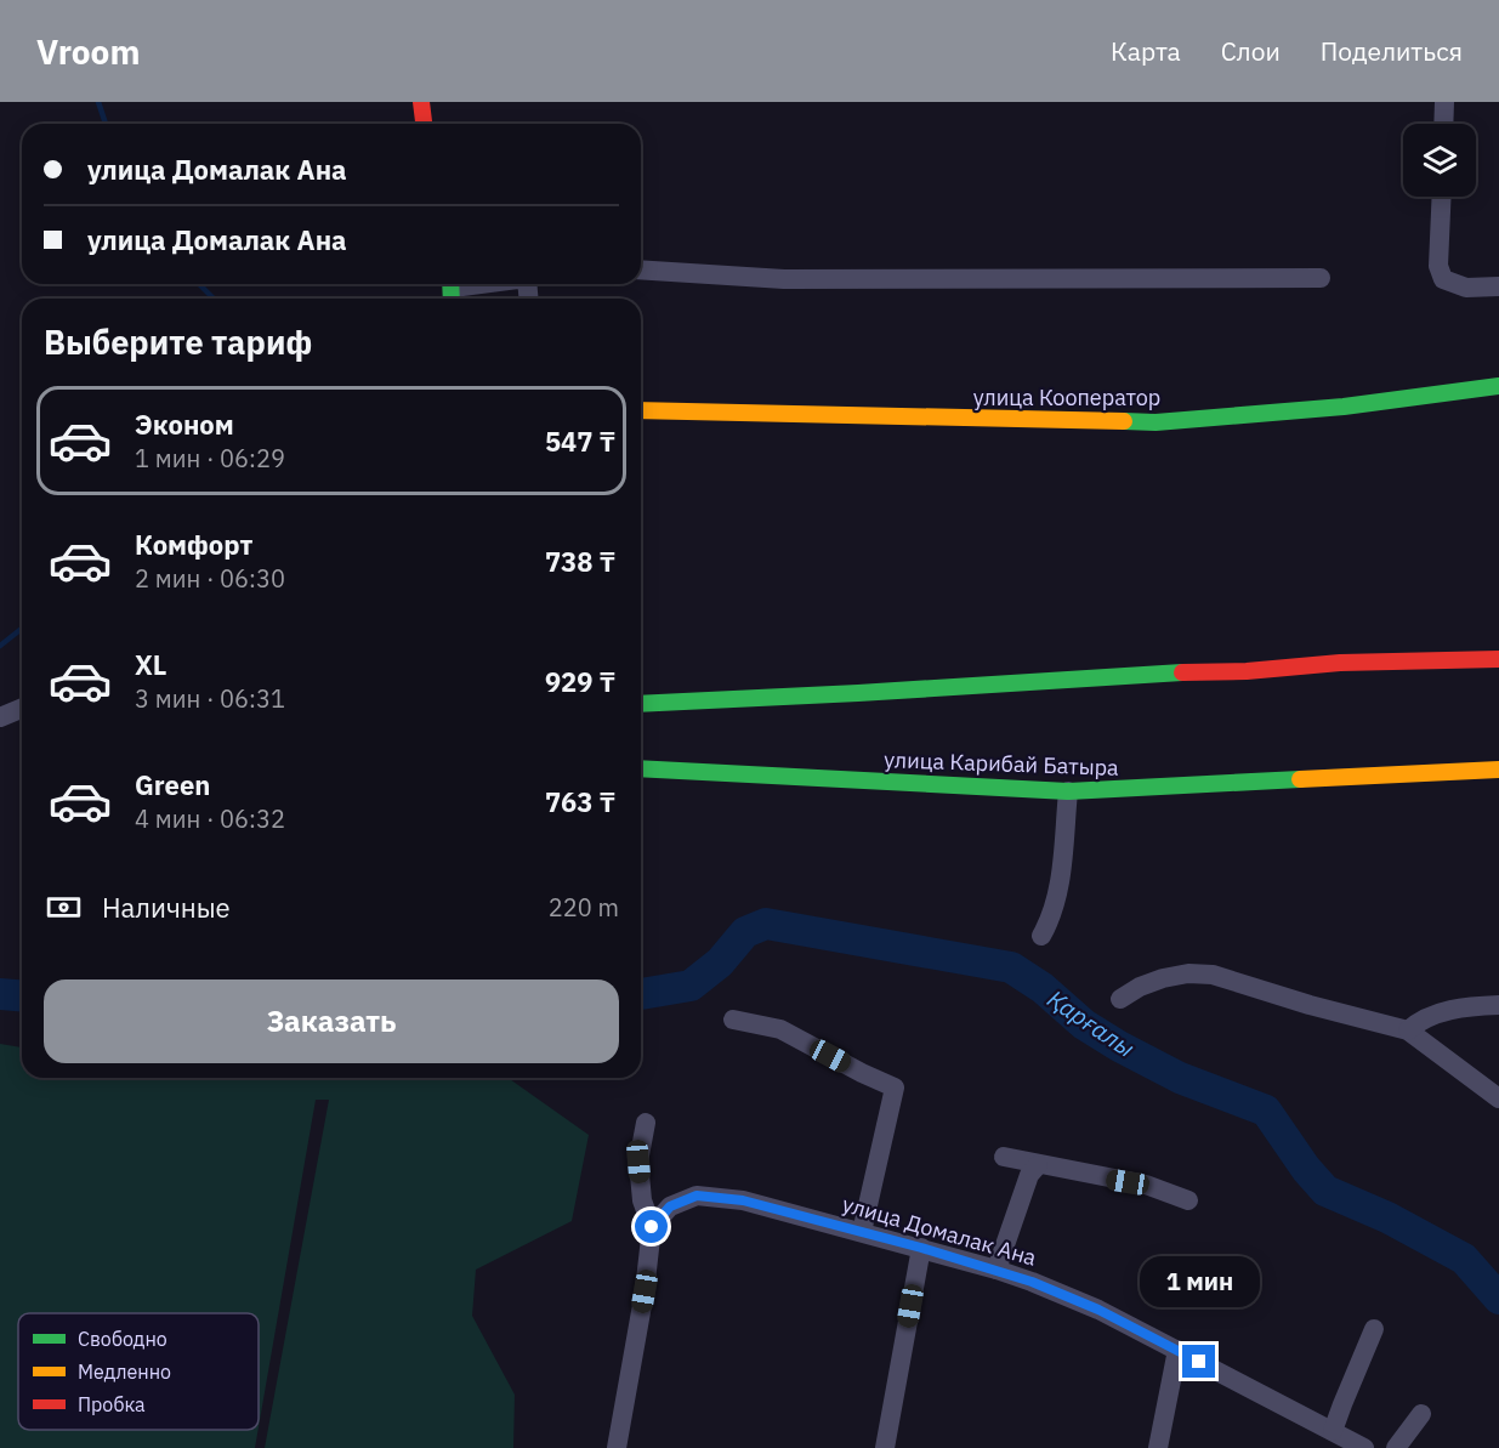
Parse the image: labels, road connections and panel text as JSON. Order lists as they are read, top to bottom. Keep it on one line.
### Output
{"streets":{"street":["улица Кооператор","улица Карибай Батыра","улица Домалак Ана"]},"water":["Қарғалы"],"legend":["Свободно","Медленно","Пробка"],"page":{"header":"Vroom","nav":["Карта","Слои","Поделиться"],"banner":["улица Домалак Ана","улица Домалак Ана"],"heading":"Выберите тариф","list":[{"name":"Эконом","note":"1 мин · 06:29","value":"547 ₸"},{"name":"Комфорт","note":"2 мин · 06:30","value":"738 ₸"},{"name":"XL","note":"3 мин · 06:31","value":"929 ₸"},{"name":"Green","note":"4 мин · 06:32","value":"763 ₸"}],"pay":["Наличные","220 m"],"buttons":"Заказать","bubble":"1 мин"}}
